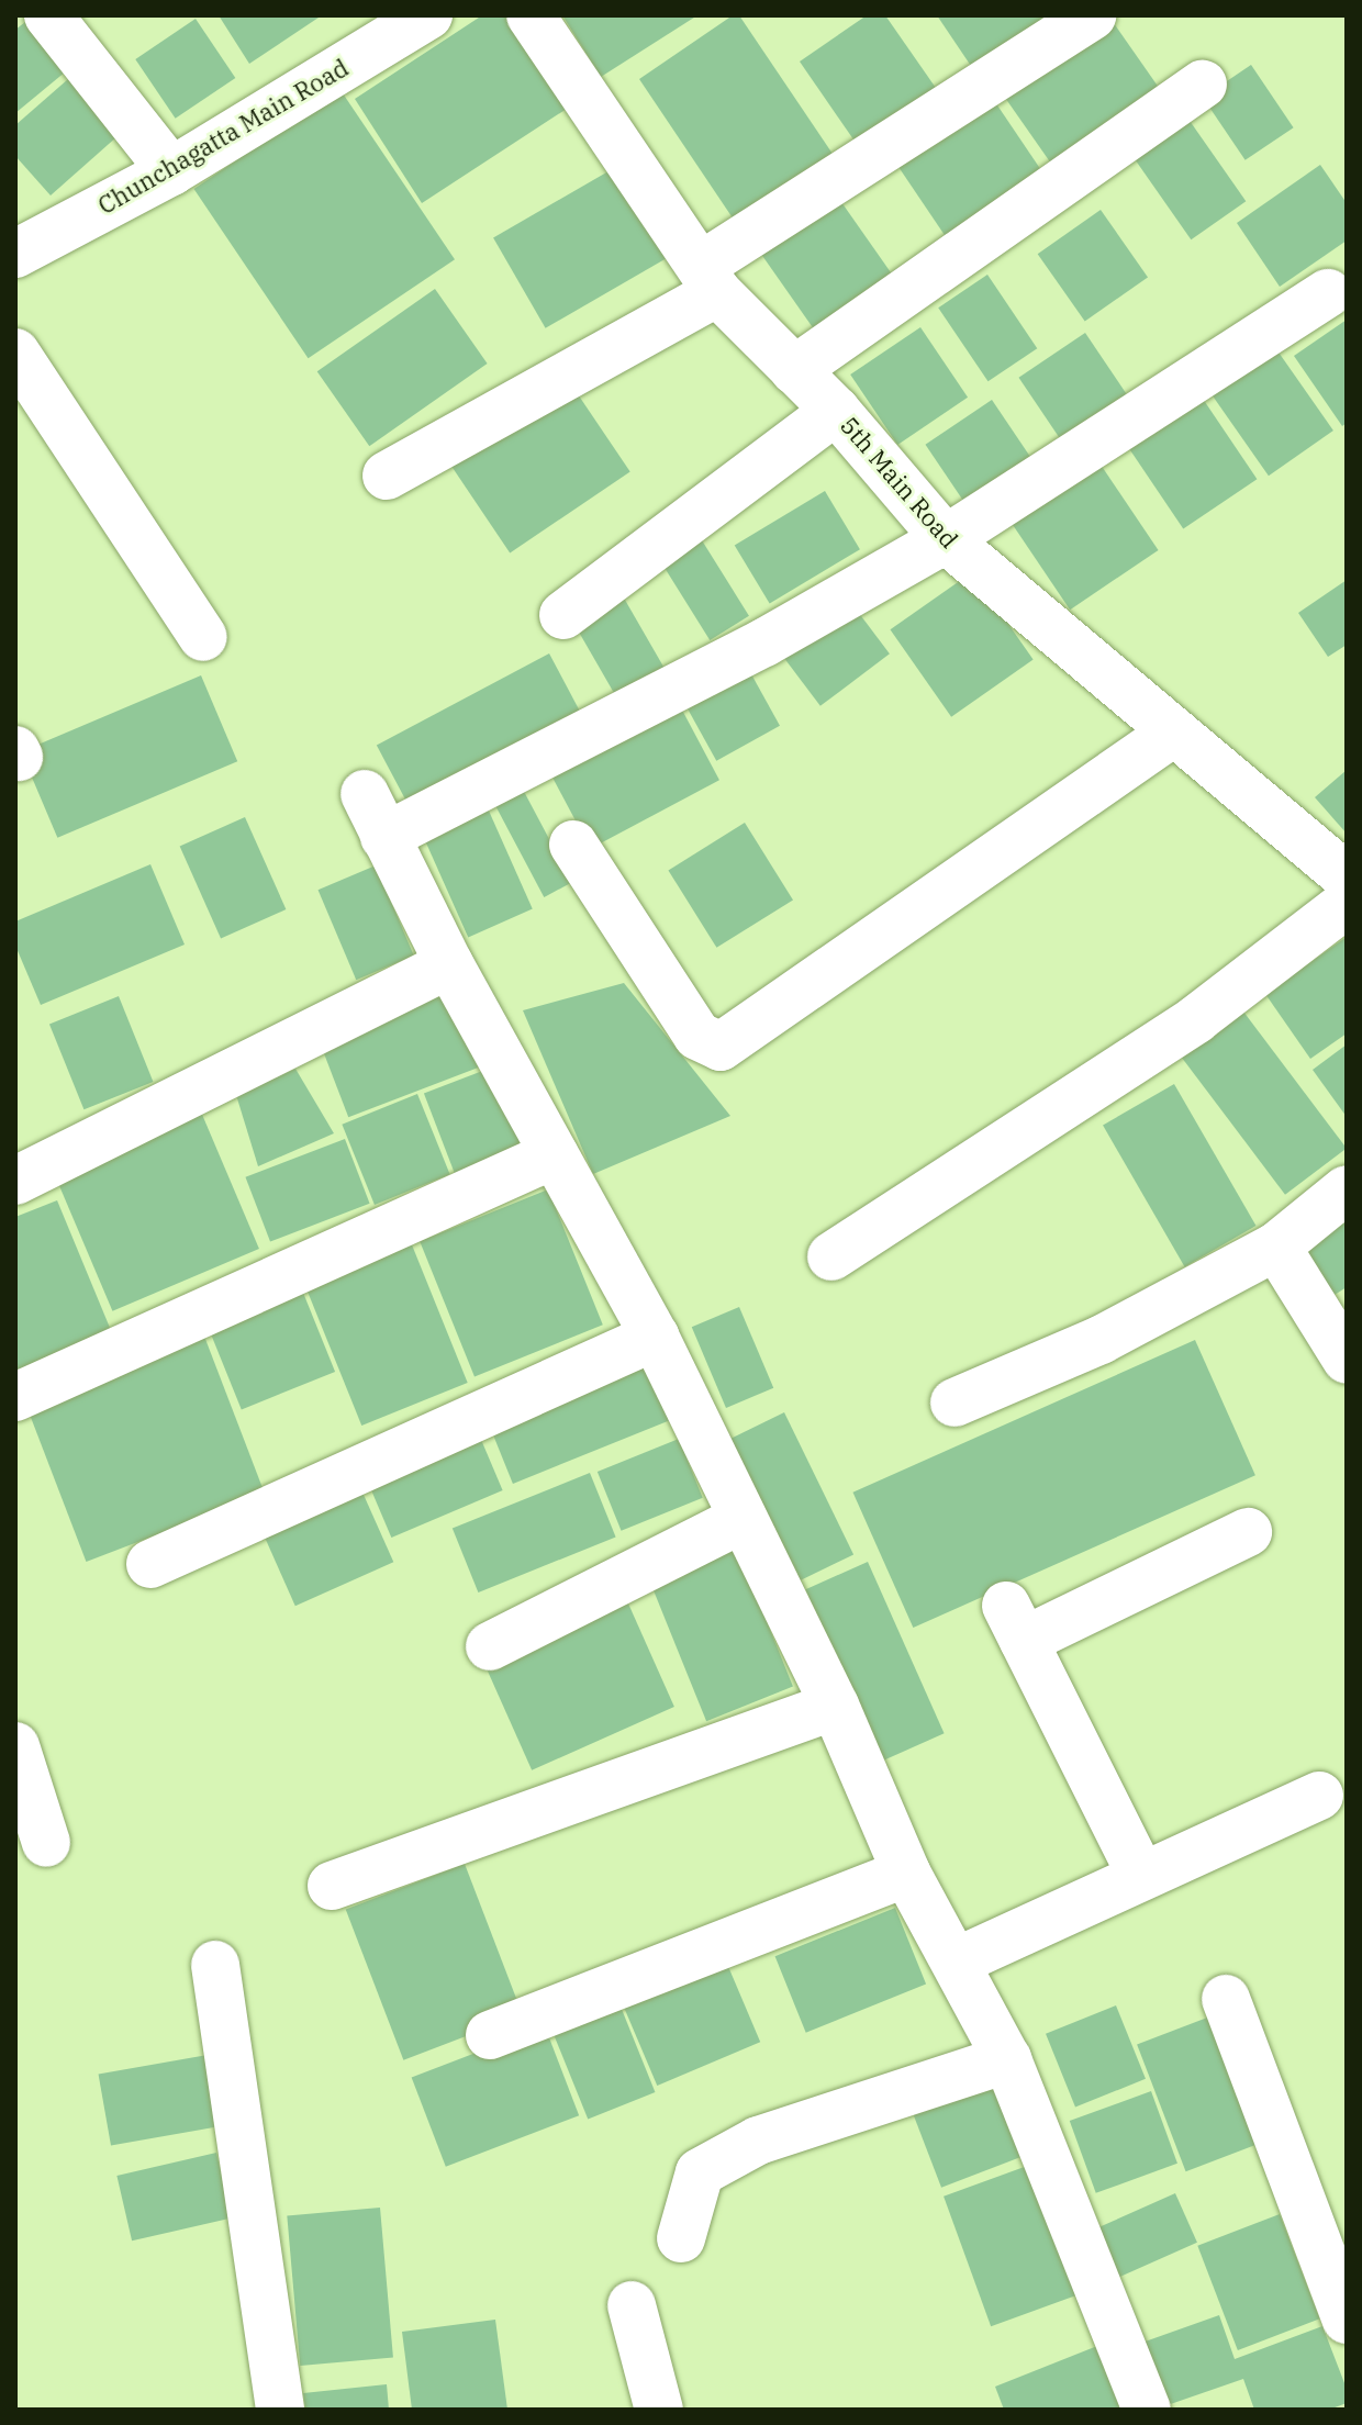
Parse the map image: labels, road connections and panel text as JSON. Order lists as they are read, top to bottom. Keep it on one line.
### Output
{"streets":{"street":["Chunchagatta Main Road","5th Main Road"]}}
